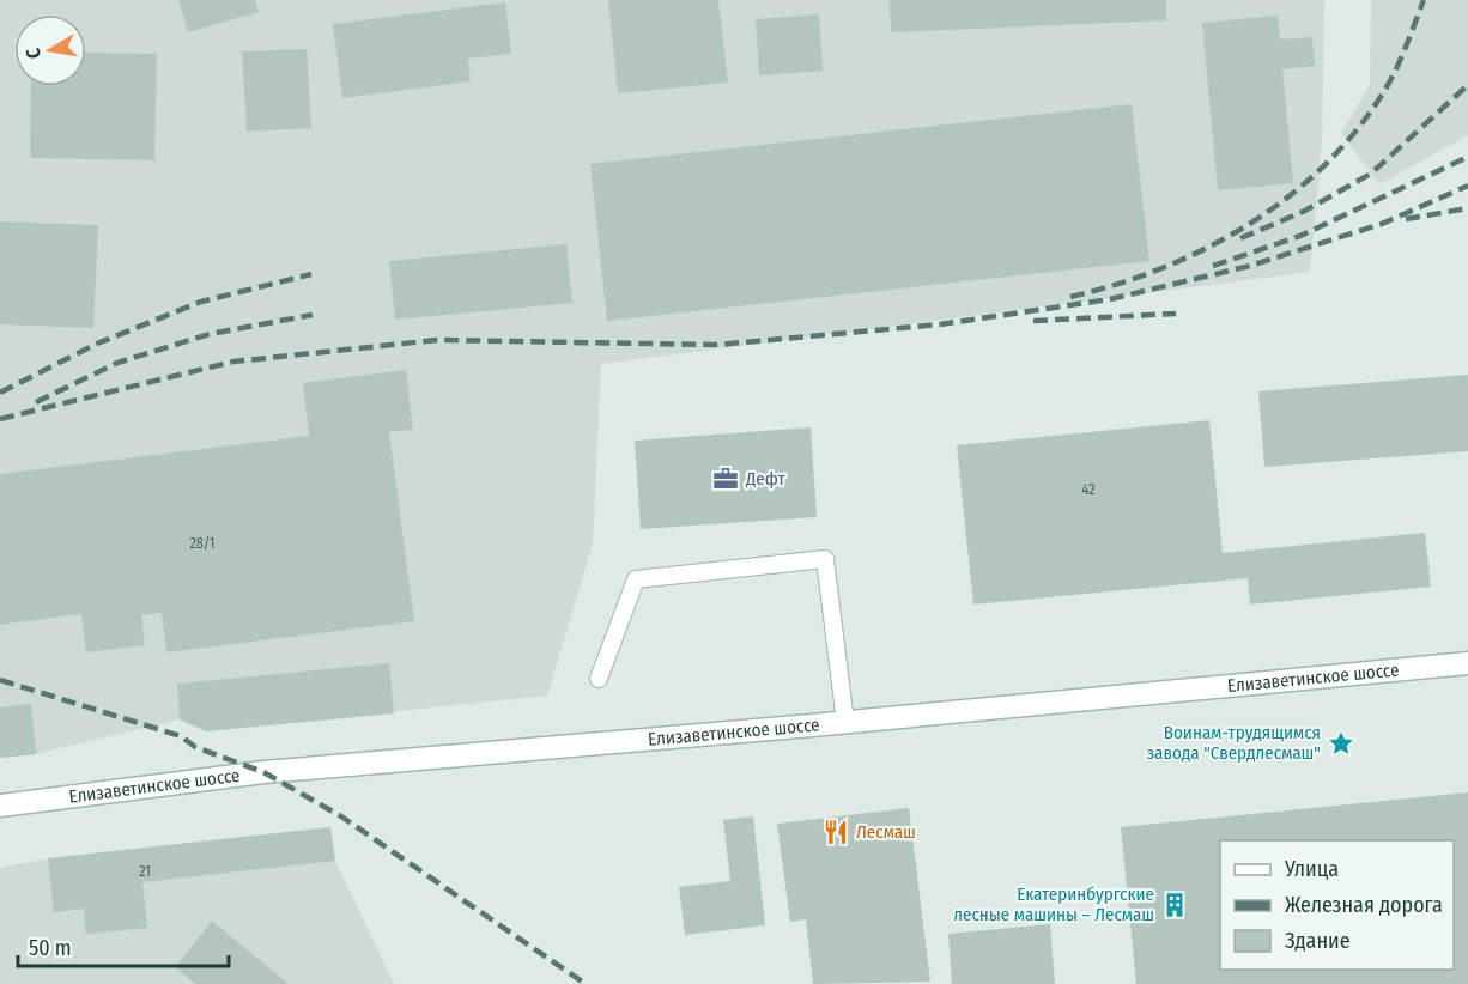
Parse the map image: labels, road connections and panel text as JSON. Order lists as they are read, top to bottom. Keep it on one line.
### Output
{"streets":{"main road":["Елизаветинское шоссе"]},"places":{"office":["Дефт"],"place":["Воинам-трудящимся завода \"Свердлесмаш\""],"restaurant":["Лесмаш"],"building":["Екатеринбургские лесные машины – Лесмаш"]},"house_numbers":["42","28/1","21"],"legend":["Улица","Железная дорога","Здание"],"scale_bar":"50 m","north":"left"}
